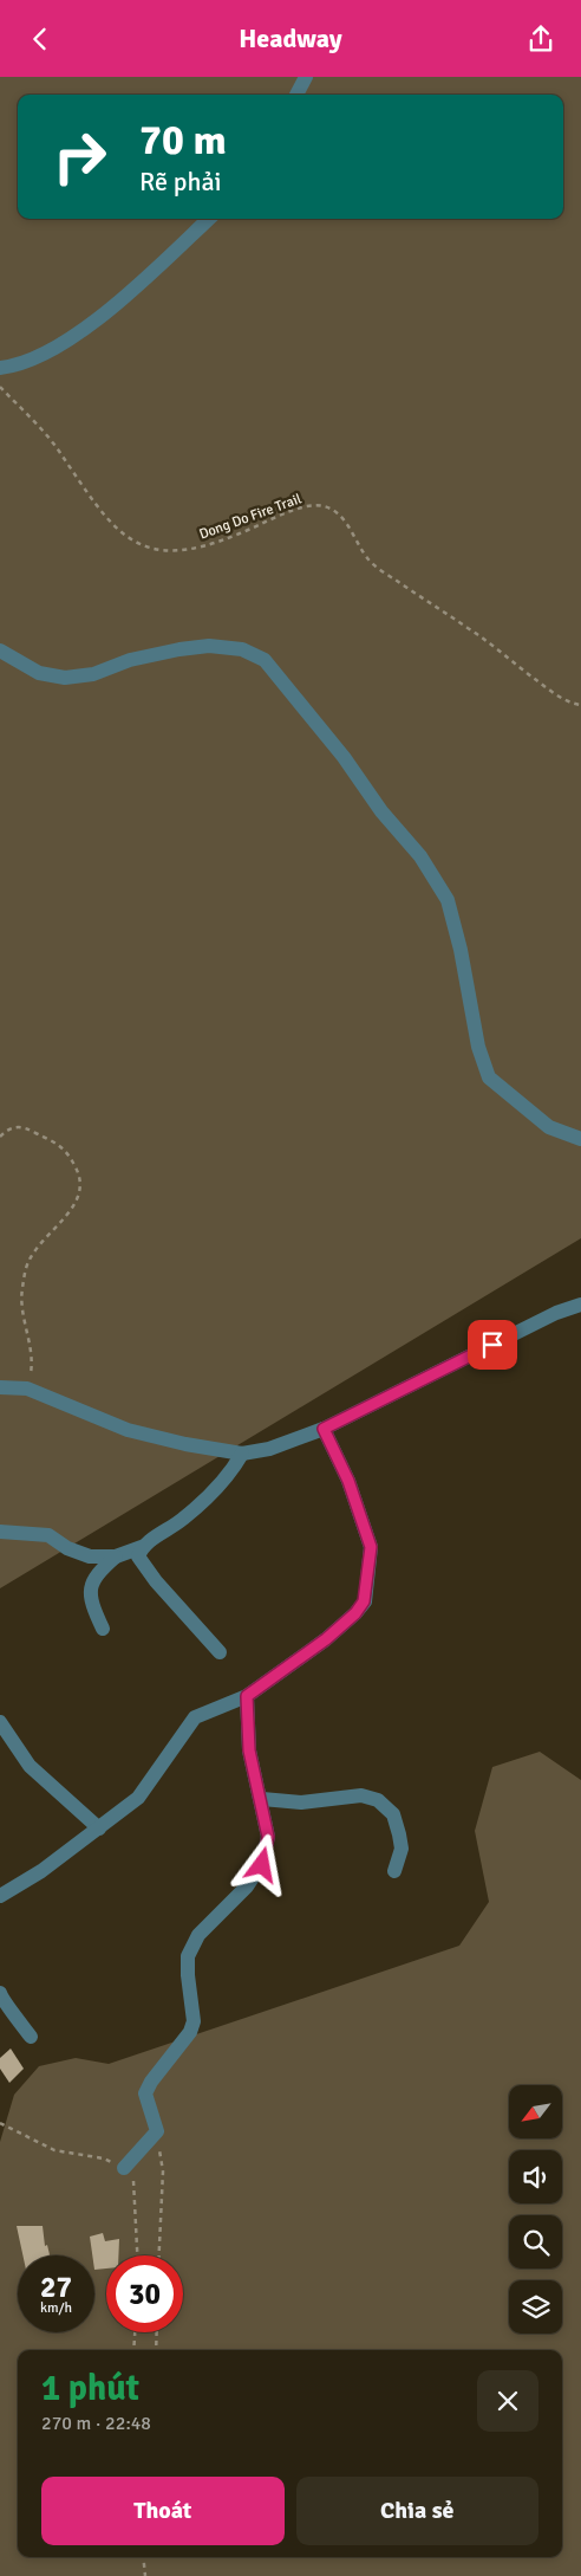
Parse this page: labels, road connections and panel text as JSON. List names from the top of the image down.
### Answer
{
  "streets": {
    "path": ["Dong Do Fire Trail"]
  },
  "north": "bottom left",
  "page": {
    "header": "Headway",
    "turn": ["70 m", "Rẽ phải"],
    "speed": "27 km/h",
    "limit": "30",
    "heading": ["1 phút", "270 m · 22:48"],
    "buttons": ["Thoát", "Chia sẻ"]
  }
}
